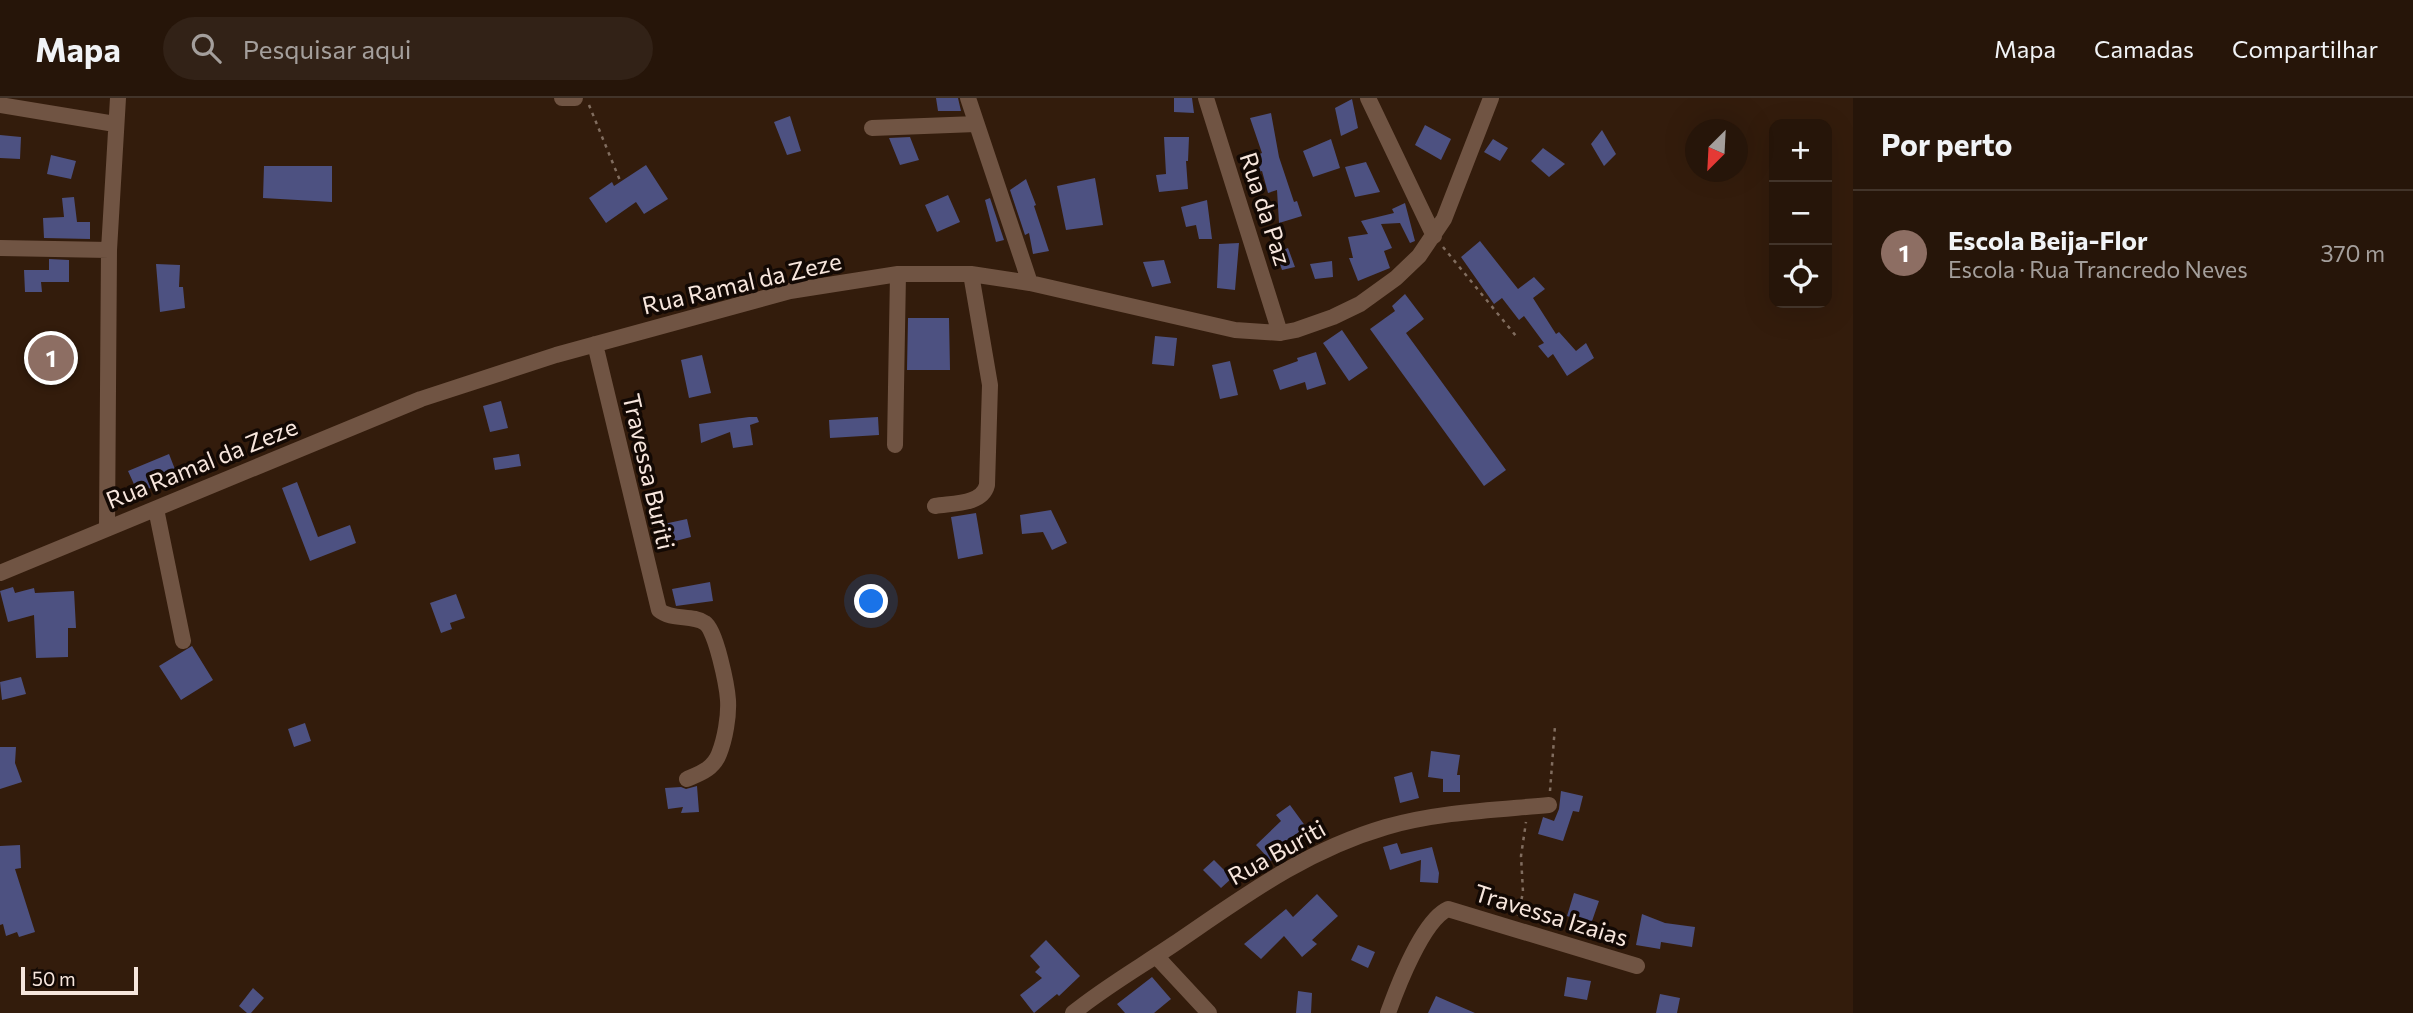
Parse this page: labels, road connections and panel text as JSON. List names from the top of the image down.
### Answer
{
  "streets": {
    "street": [
      "Rua da Paz",
      "Rua Ramal da Zeze",
      "Travessa Buriti",
      "Rua Buriti",
      "Travessa Izaias"
    ]
  },
  "crossings": [
    ["Rua da Paz", "Rua Ramal da Zeze"],
    ["Rua Ramal da Zeze", "Travessa Buriti"]
  ],
  "scale_bar": "50 m",
  "north": "bottom left",
  "page": {
    "header": "Mapa",
    "search": "Pesquisar aqui",
    "nav": ["Mapa", "Camadas", "Compartilhar"],
    "heading": "Por perto",
    "map_buttons": ["+", "−"],
    "list": [
      {
        "mark": "1",
        "name": "Escola Beija-Flor",
        "note": "Escola · Rua Trancredo Neves",
        "value": "370 m"
      }
    ],
    "pins": "1",
    "scale": "50 m"
  }
}
